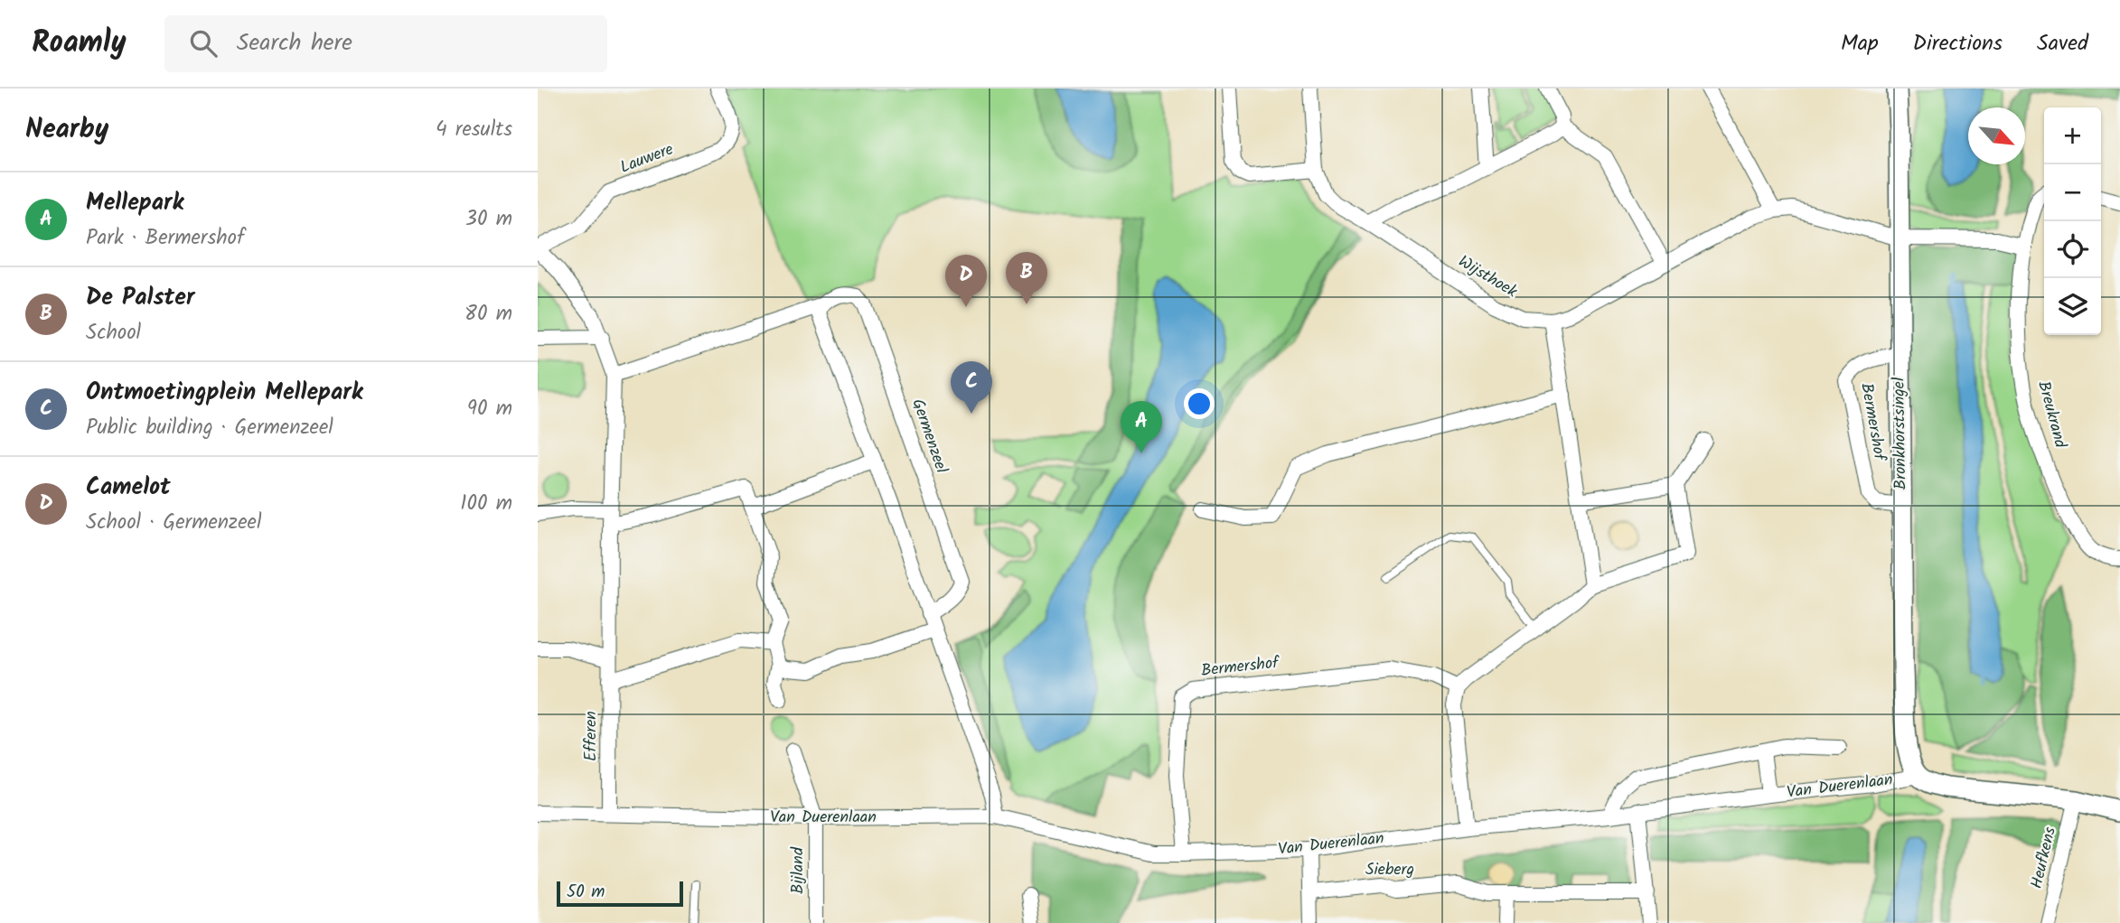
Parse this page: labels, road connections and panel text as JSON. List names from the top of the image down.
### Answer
{
  "streets": {
    "street": [
      "Lauwere",
      "Wijsthoek",
      "Breukrand",
      "Bermershof",
      "Bronkhorstsingel",
      "Germenzeel",
      "Efferen",
      "Van Duerenlaan",
      "Heufkens",
      "Sieberg",
      "Bijland"
    ]
  },
  "crossings": [
    ["Lauwere", "Germenzeel"],
    ["Lauwere", "Efferen"],
    ["Wijsthoek", "Bronkhorstsingel"],
    ["Bermershof", "Bronkhorstsingel"],
    ["Bermershof", "Van Duerenlaan"],
    ["Bronkhorstsingel", "Van Duerenlaan"],
    ["Germenzeel", "Efferen"],
    ["Efferen", "Van Duerenlaan"],
    ["Van Duerenlaan", "Bijland"]
  ],
  "scale_bar": "50 m",
  "north": "bottom right",
  "page": {
    "header": "Roamly",
    "search": "Search here",
    "nav": ["Map", "Directions", "Saved"],
    "heading": ["Nearby", "4 results"],
    "map_buttons": ["+", "−"],
    "list": [
      {
        "mark": "A",
        "name": "Mellepark",
        "note": "Park · Bermershof",
        "value": "30 m"
      },
      {
        "mark": "B",
        "name": "De Palster",
        "note": "School",
        "value": "80 m"
      },
      {
        "mark": "C",
        "name": "Ontmoetingplein Mellepark",
        "note": "Public building · Germenzeel",
        "value": "90 m"
      },
      {
        "mark": "D",
        "name": "Camelot",
        "note": "School · Germenzeel",
        "value": "100 m"
      }
    ],
    "pins": [
      "B",
      "D",
      "C",
      "A"
    ],
    "scale": "50 m"
  }
}
